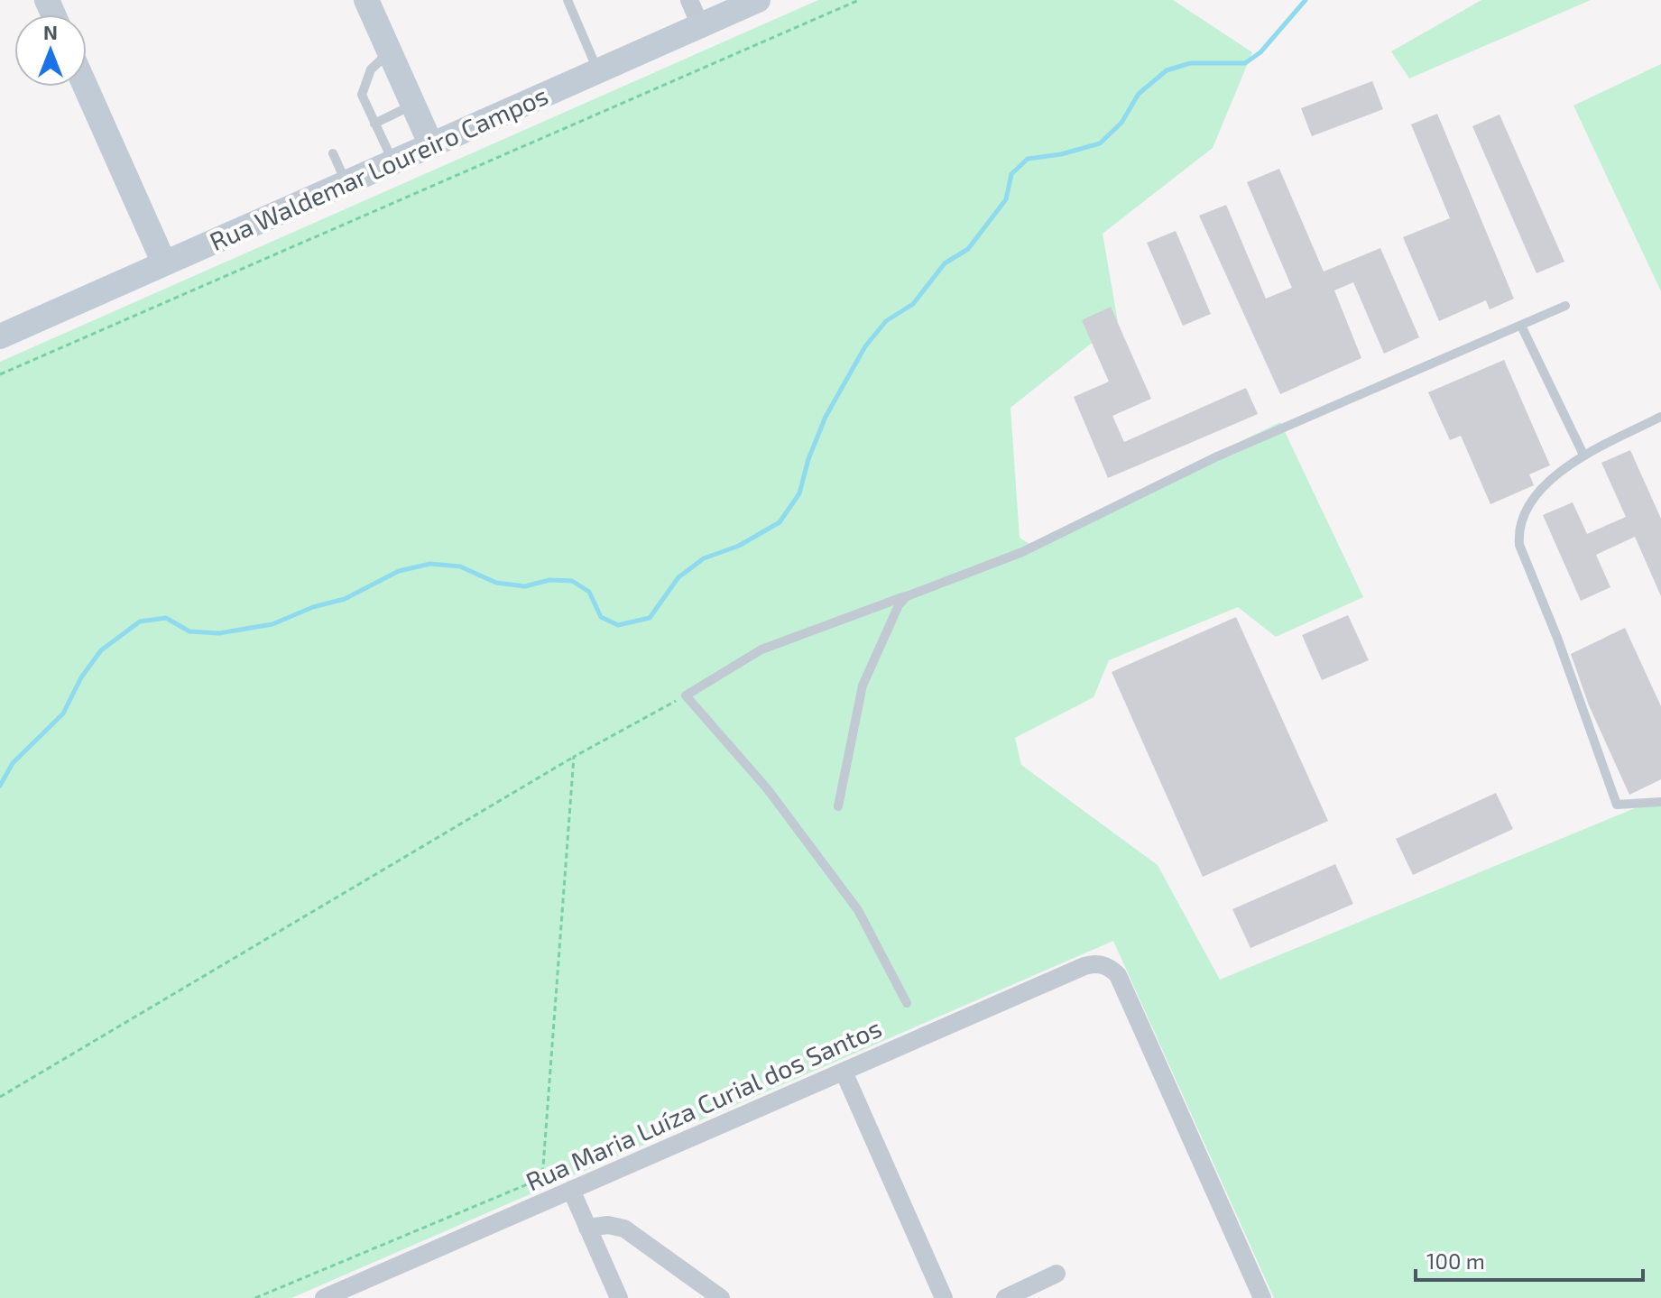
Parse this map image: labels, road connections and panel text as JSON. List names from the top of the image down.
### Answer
{
  "streets": {
    "main road": ["Rua Waldemar Loureiro Campos"],
    "street": ["Rua Maria Luíza Curial dos Santos"]
  },
  "scale_bar": "100 m",
  "north": "top"
}
